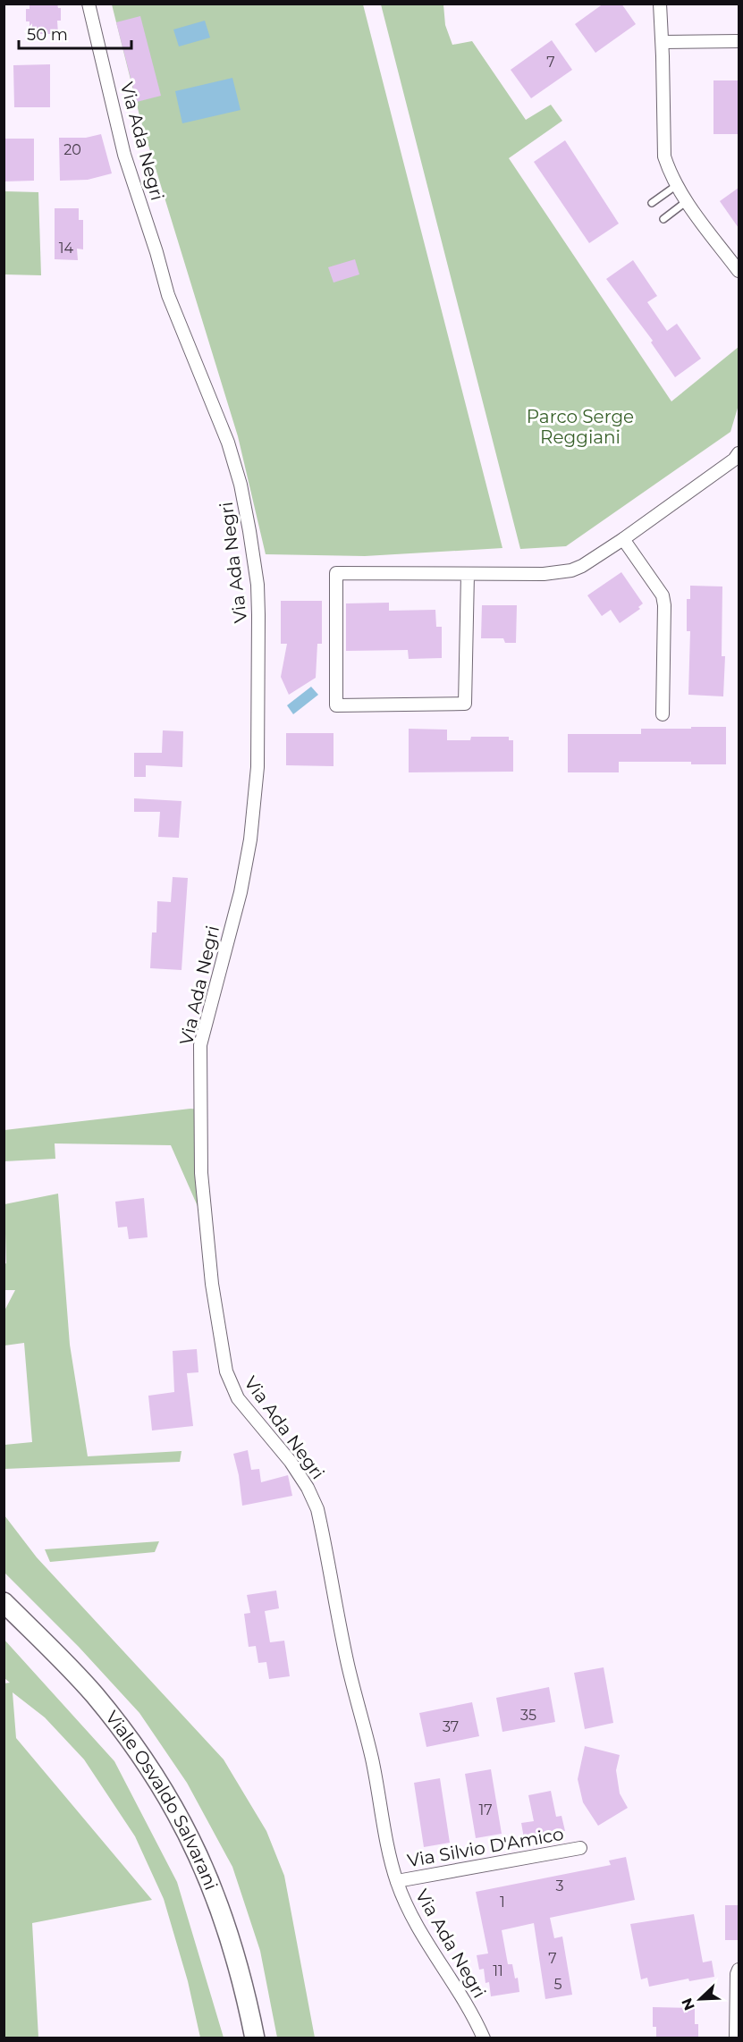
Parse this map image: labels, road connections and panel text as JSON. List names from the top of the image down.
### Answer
{
  "streets": {
    "main road": ["Viale Osvaldo Salvarani"],
    "street": ["Via Ada Negri", "Via Silvio D'Amico"]
  },
  "crossings": [
    ["Via Ada Negri", "Via Silvio D'Amico"]
  ],
  "parks": ["Parco Serge Reggiani"],
  "house_numbers": [
    "7",
    "20",
    "14",
    "35",
    "37",
    "17",
    "3",
    "1",
    "7",
    "11",
    "5"
  ],
  "scale_bar": "50 m",
  "north": "bottom left"
}
